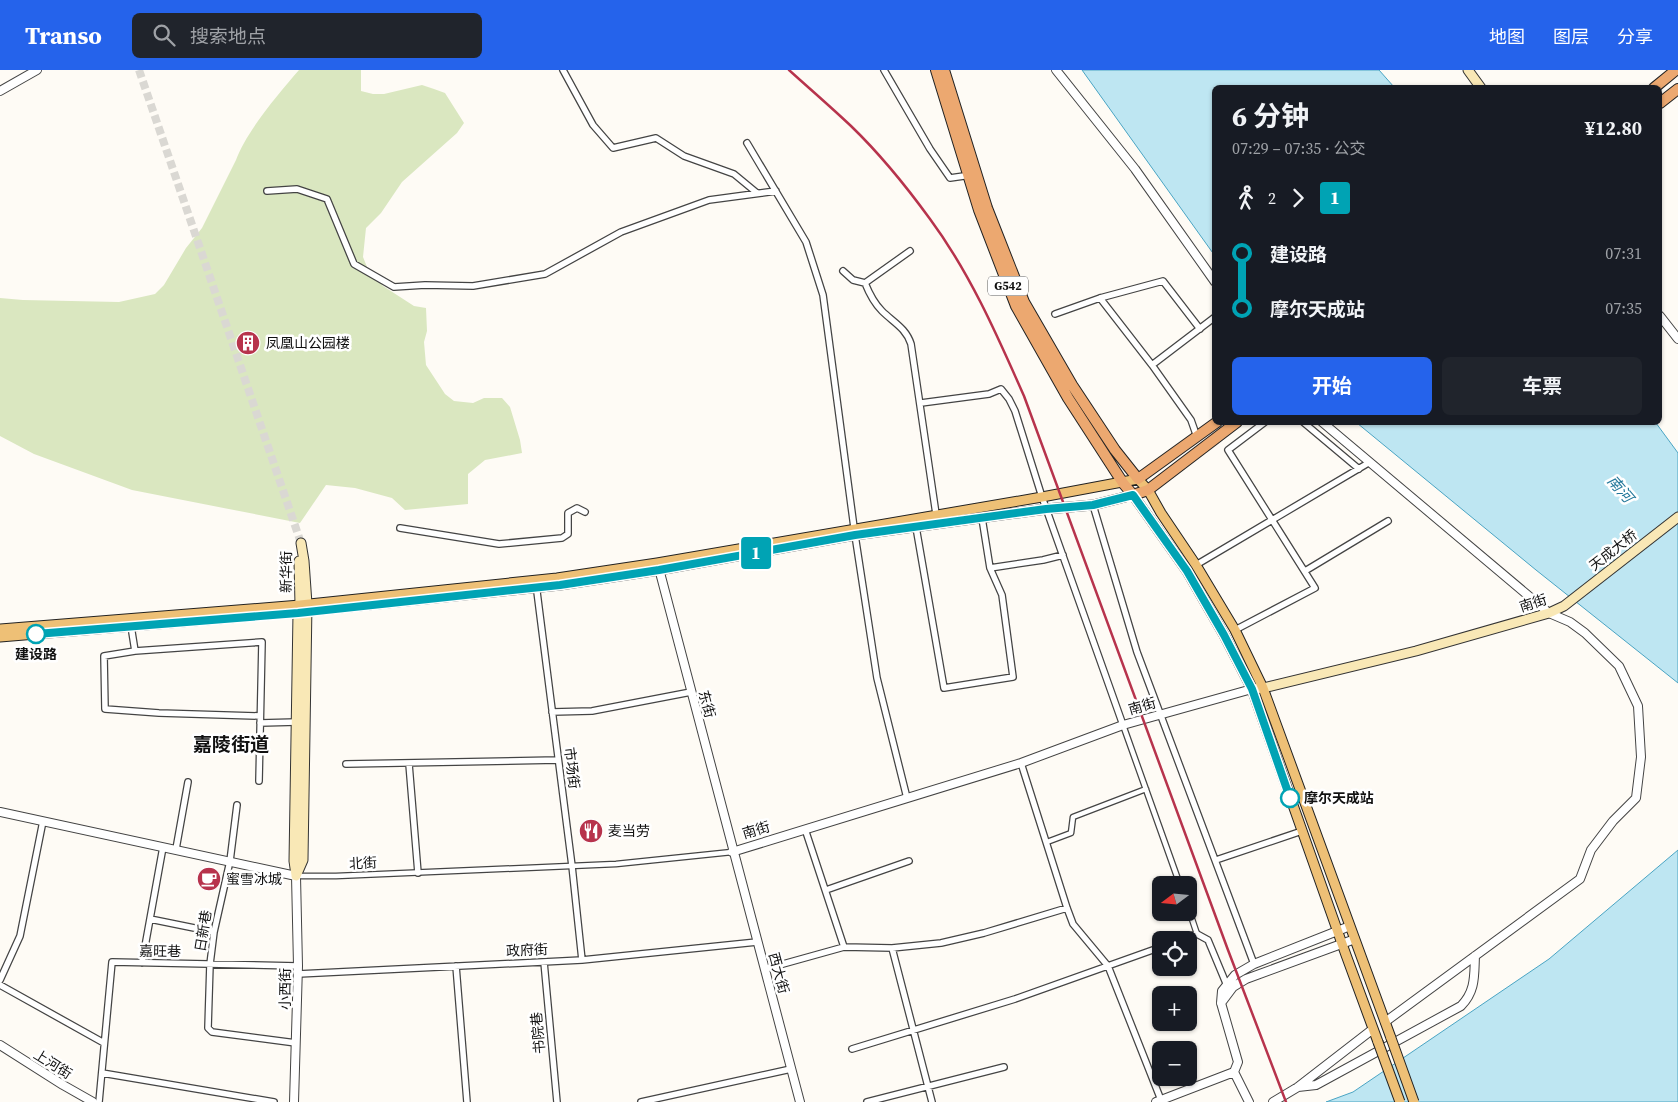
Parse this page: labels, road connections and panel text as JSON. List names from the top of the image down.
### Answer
{
  "streets": {
    "highway": ["G542"],
    "main road": ["天成大桥", "新华街", "南街"],
    "street": [
      "东街",
      "市场街",
      "北街",
      "日新巷",
      "政府街",
      "嘉旺巷",
      "西大街",
      "小西街",
      "书院巷",
      "上河街"
    ]
  },
  "crossings": [
    ["天成大桥", "南街"],
    ["新华街", "北街"],
    ["新华街", "小西街"],
    ["南街", "东街"],
    ["南街", "北街"],
    ["南街", "西大街"],
    ["东街", "北街"],
    ["东街", "西大街"],
    ["市场街", "北街"],
    ["市场街", "政府街"],
    ["北街", "日新巷"],
    ["北街", "西大街"],
    ["北街", "小西街"],
    ["日新巷", "嘉旺巷"],
    ["日新巷", "小西街"],
    ["政府街", "嘉旺巷"],
    ["政府街", "西大街"],
    ["政府街", "小西街"],
    ["政府街", "书院巷"],
    ["嘉旺巷", "小西街"]
  ],
  "districts": ["嘉陵街道"],
  "water": ["南河"],
  "places": {
    "building": ["凤凰山公园楼"],
    "other": ["建设路", "摩尔天成站"],
    "restaurant": ["麦当劳"],
    "cafe": ["蜜雪冰城"]
  },
  "lines": ["bus line 1"],
  "north": "left",
  "page": {
    "header": "Transo",
    "search": "搜索地点",
    "nav": ["地图", "图层", "分享"],
    "on_map": "1",
    "heading": ["6 分钟", "07:29 – 07:35 · 公交", "¥12.80"],
    "legs": ["2", "1"],
    "list": [
      {
        "name": "建设路",
        "value": "07:31"
      },
      {
        "name": "摩尔天成站",
        "value": "07:35"
      }
    ],
    "buttons": ["开始", "车票"],
    "map_buttons": ["+", "−"]
  }
}
